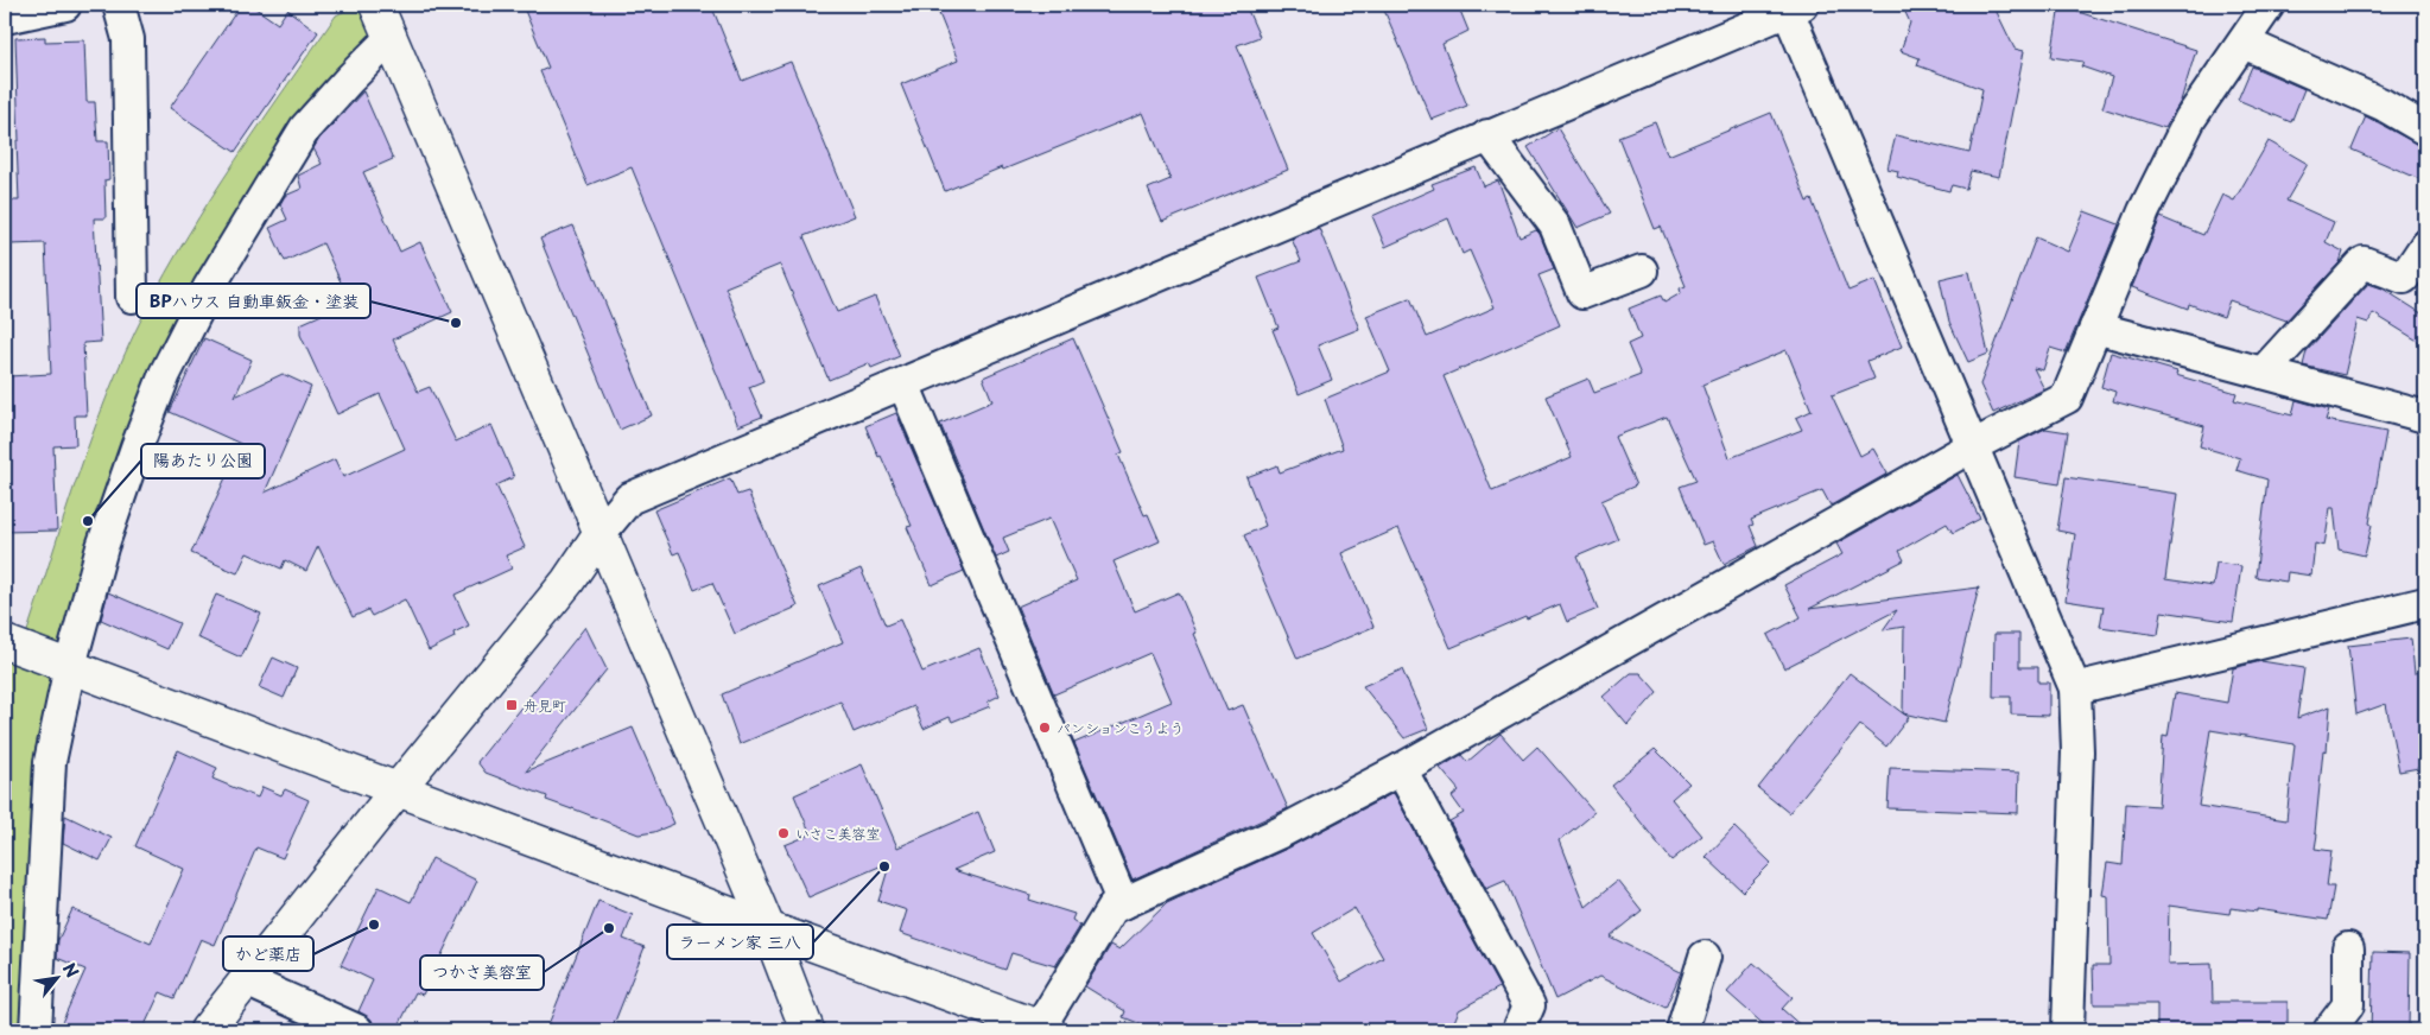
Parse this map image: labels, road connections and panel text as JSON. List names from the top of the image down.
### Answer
{
  "places": {
    "other": [
      "BPハウス 自動車鈑金・塗装",
      "陽あたり公園",
      "パンションこうよう",
      "いさこ美容室",
      "ラーメン家 三八",
      "かど薬店",
      "つかさ美容室"
    ],
    "transit": ["舟見町"]
  },
  "north": "top right"
}
